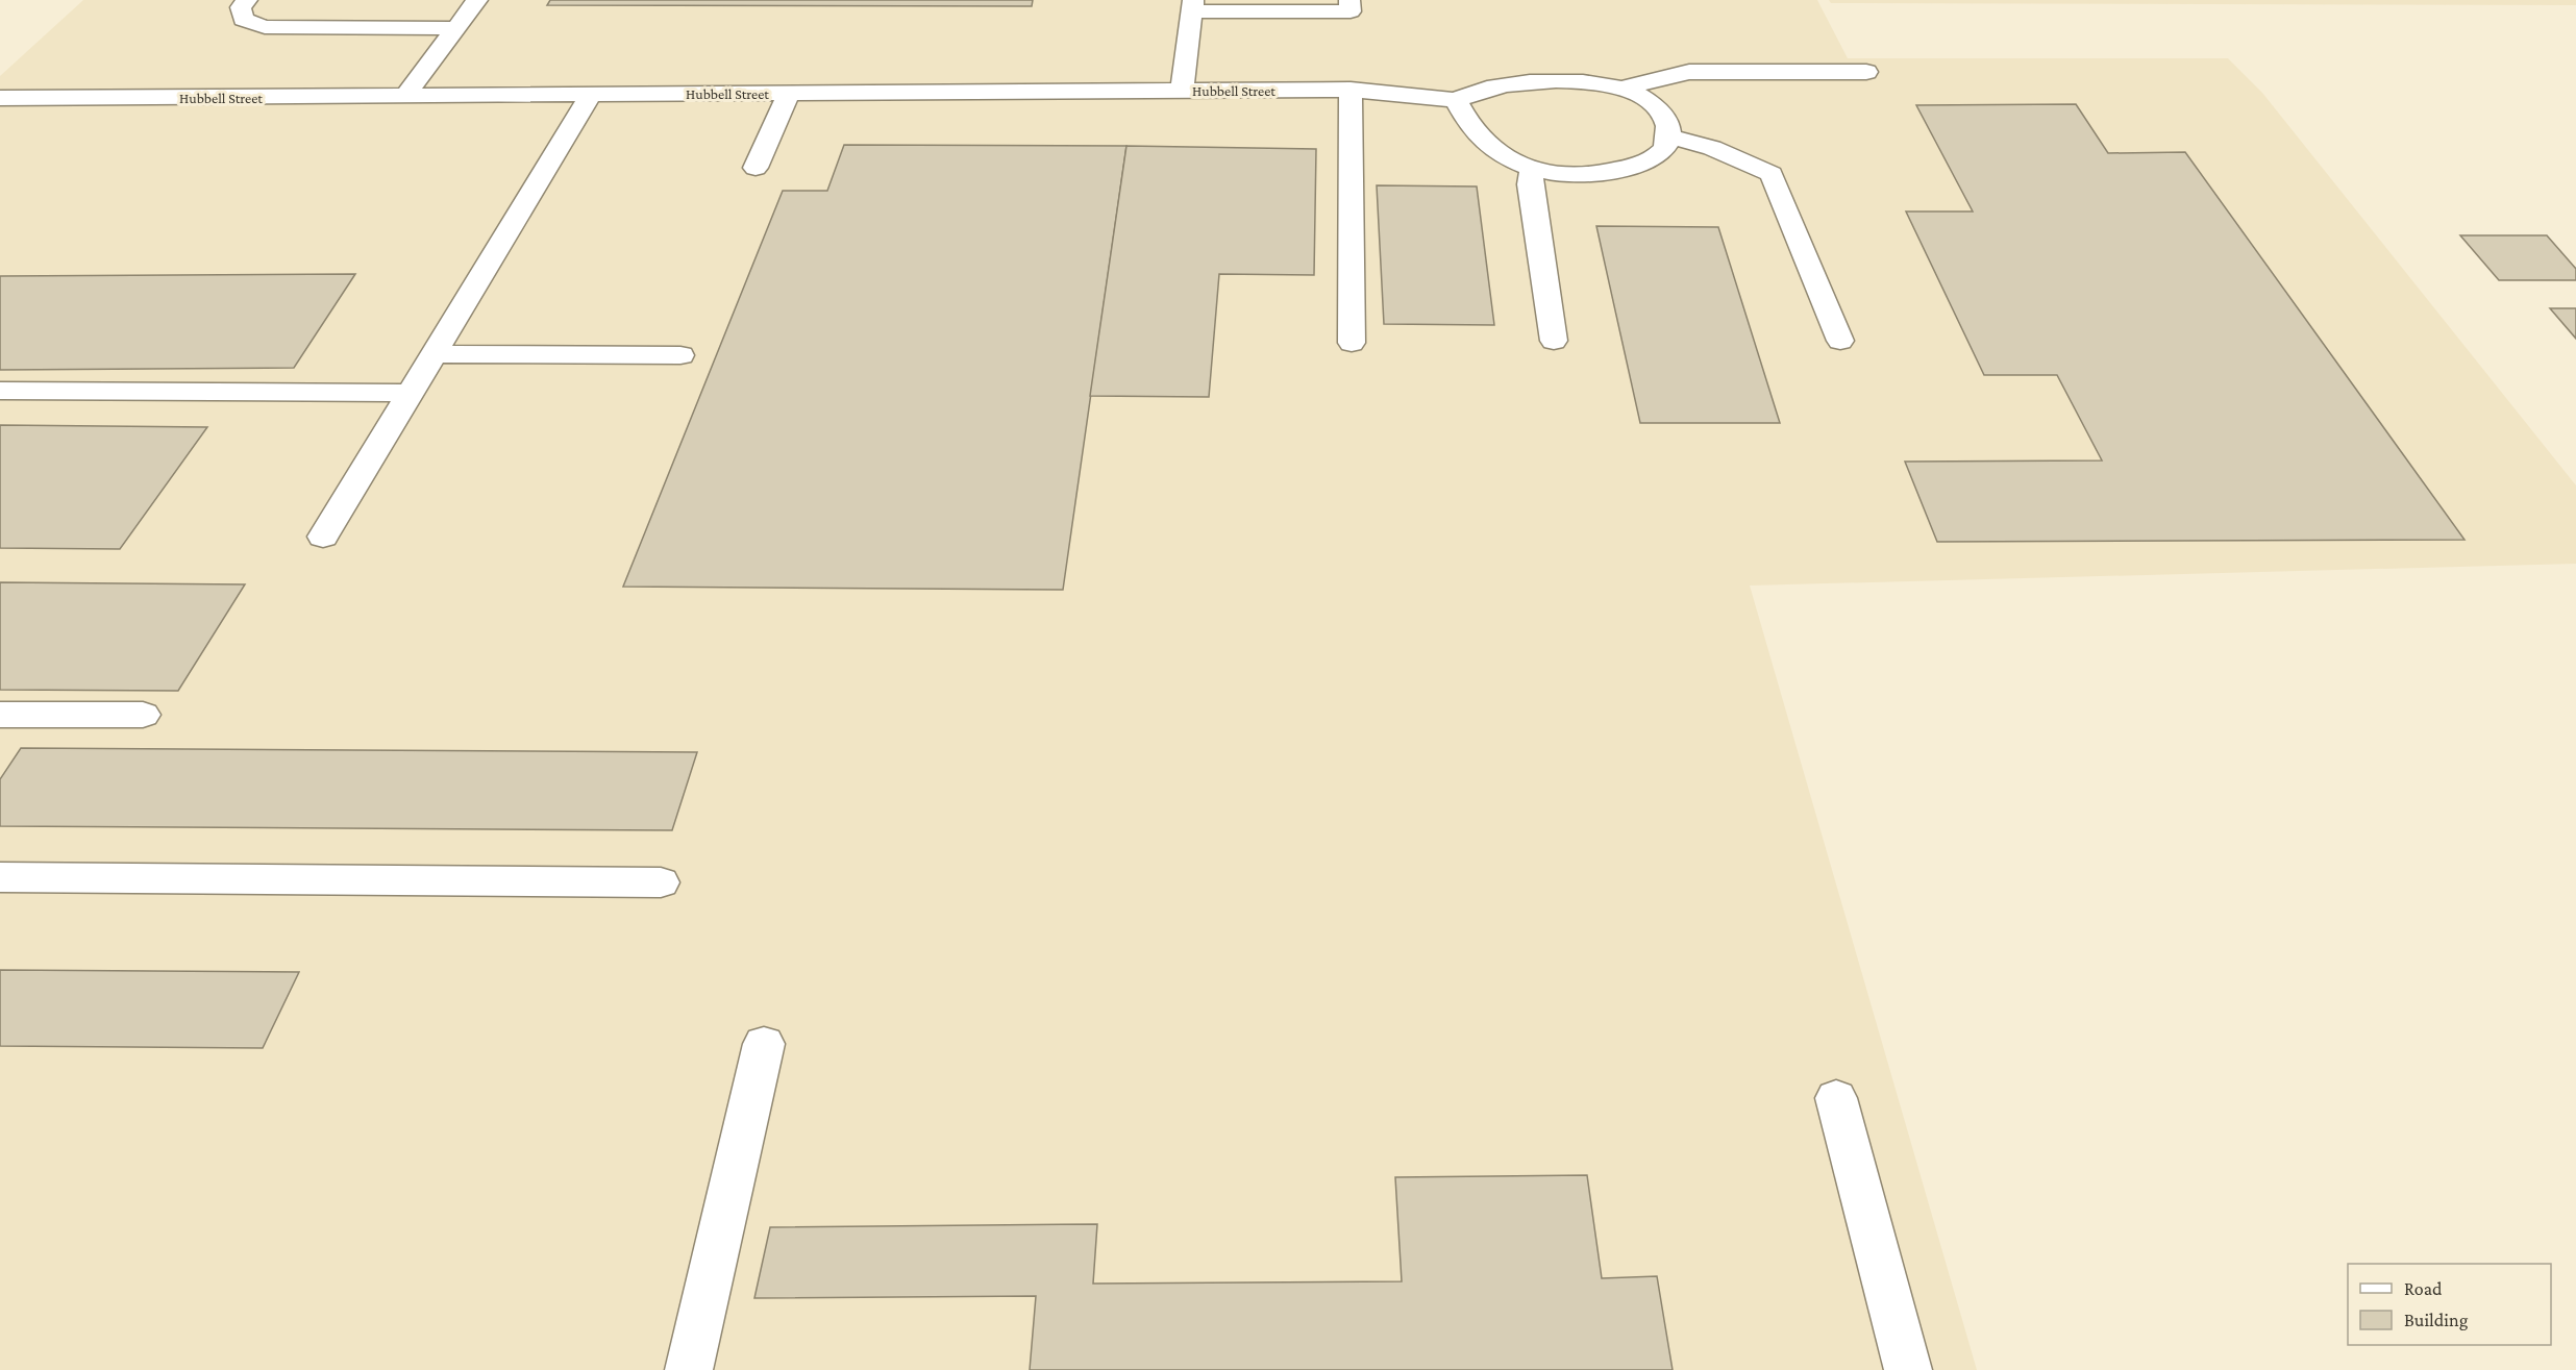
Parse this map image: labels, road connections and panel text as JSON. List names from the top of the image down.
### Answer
{
  "streets": {
    "street": ["Hubbell Street"]
  },
  "legend": ["Road", "Building"]
}
